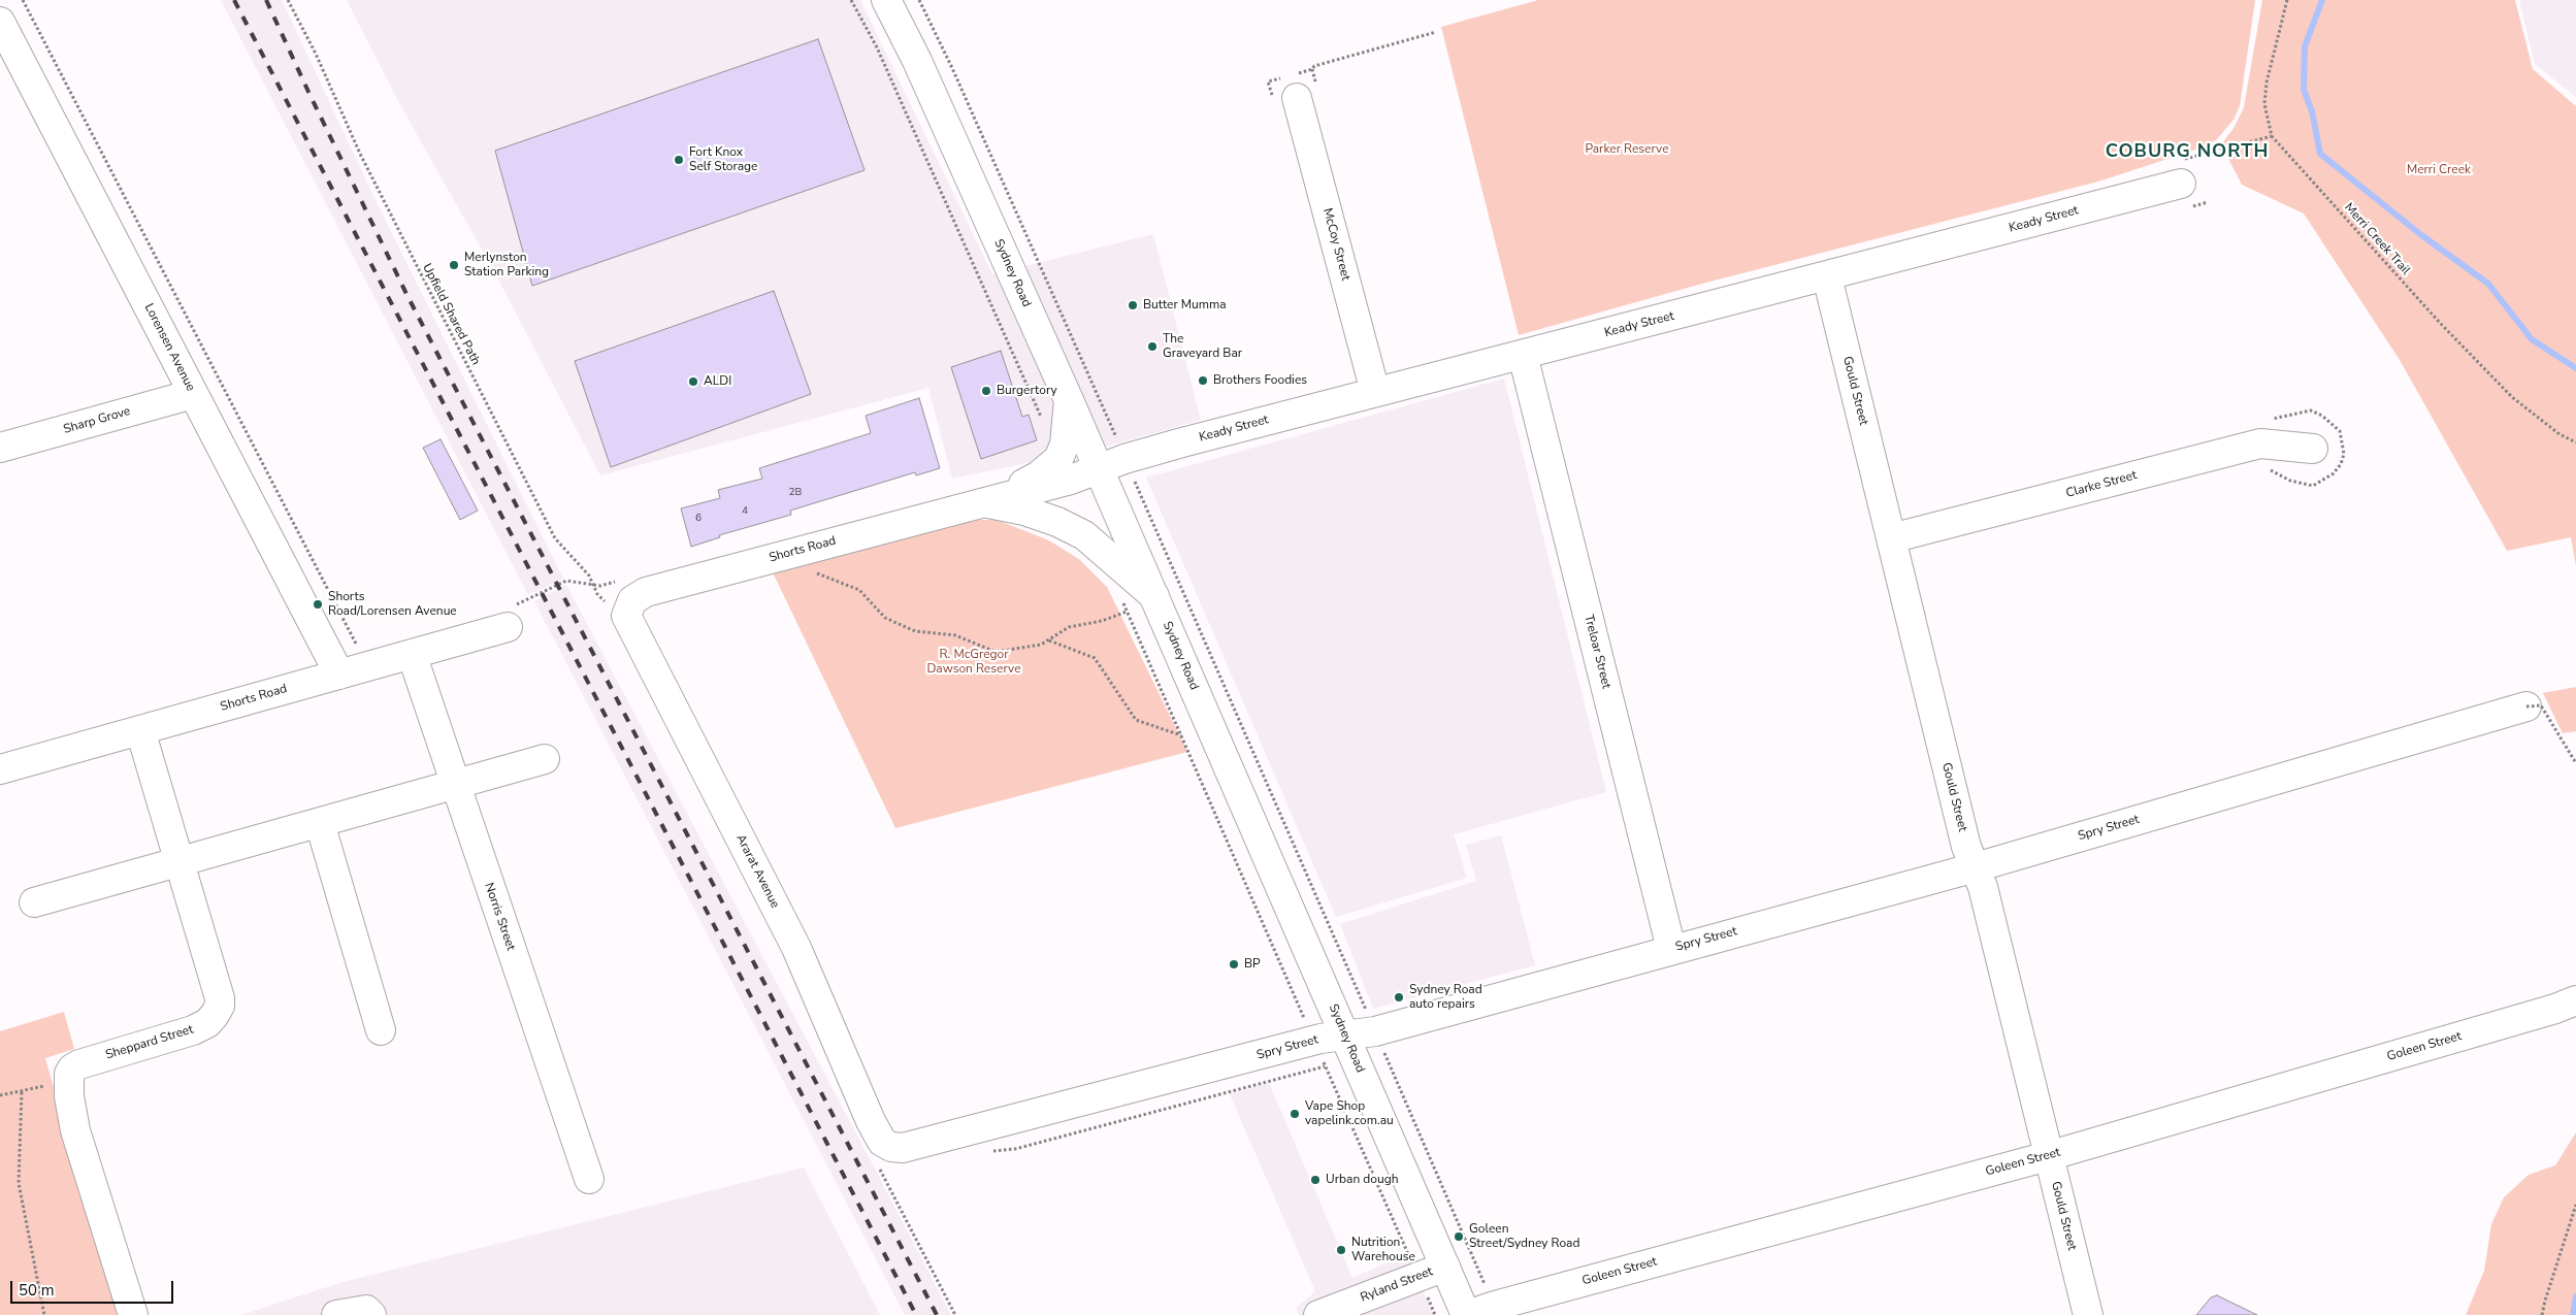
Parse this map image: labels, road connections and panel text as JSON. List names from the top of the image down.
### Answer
{
  "streets": {
    "main road": [
      "Keady Street",
      "McCoy Street",
      "Sydney Road",
      "Lorensen Avenue",
      "Gould Street",
      "Sharp Grove",
      "Clarke Street",
      "Shorts Road",
      "Treloar Street",
      "Spry Street",
      "Ararat Avenue",
      "Norris Street",
      "Sheppard Street",
      "Goleen Street",
      "Ryland Street"
    ],
    "path": ["Merri Creek Trail", "Upfield Shared Path"]
  },
  "crossings": [
    ["Keady Street", "McCoy Street"],
    ["Keady Street", "Sydney Road"],
    ["Keady Street", "Gould Street"],
    ["Keady Street", "Shorts Road"],
    ["Keady Street", "Treloar Street"],
    ["Sydney Road", "Shorts Road"],
    ["Sydney Road", "Spry Street"],
    ["Sydney Road", "Goleen Street"],
    ["Sydney Road", "Ryland Street"],
    ["Upfield Shared Path", "Shorts Road"],
    ["Upfield Shared Path", "Ararat Avenue"],
    ["Lorensen Avenue", "Sharp Grove"],
    ["Lorensen Avenue", "Shorts Road"],
    ["Gould Street", "Clarke Street"],
    ["Gould Street", "Spry Street"],
    ["Gould Street", "Goleen Street"],
    ["Shorts Road", "Ararat Avenue"],
    ["Shorts Road", "Norris Street"],
    ["Shorts Road", "Sheppard Street"],
    ["Treloar Street", "Spry Street"],
    ["Spry Street", "Ararat Avenue"]
  ],
  "districts": ["COBURG NORTH"],
  "parks": ["Parker Reserve", "Merri Creek", "R. McGregor Dawson Reserve"],
  "places": [
    "Fort Knox Self Storage",
    "Merlynston Station Parking",
    "Butter Mumma",
    "The Graveyard Bar",
    "Brothers Foodies",
    "ALDI",
    "Burgertory",
    "Shorts Road/Lorensen Avenue",
    "BP",
    "Sydney Road auto repairs",
    "Vape Shop vapelink.com.au",
    "Urban dough",
    "Goleen Street/Sydney Road",
    "Nutrition Warehouse"
  ],
  "house_numbers": ["2B", "4", "6"],
  "scale_bar": "50 m"
}
